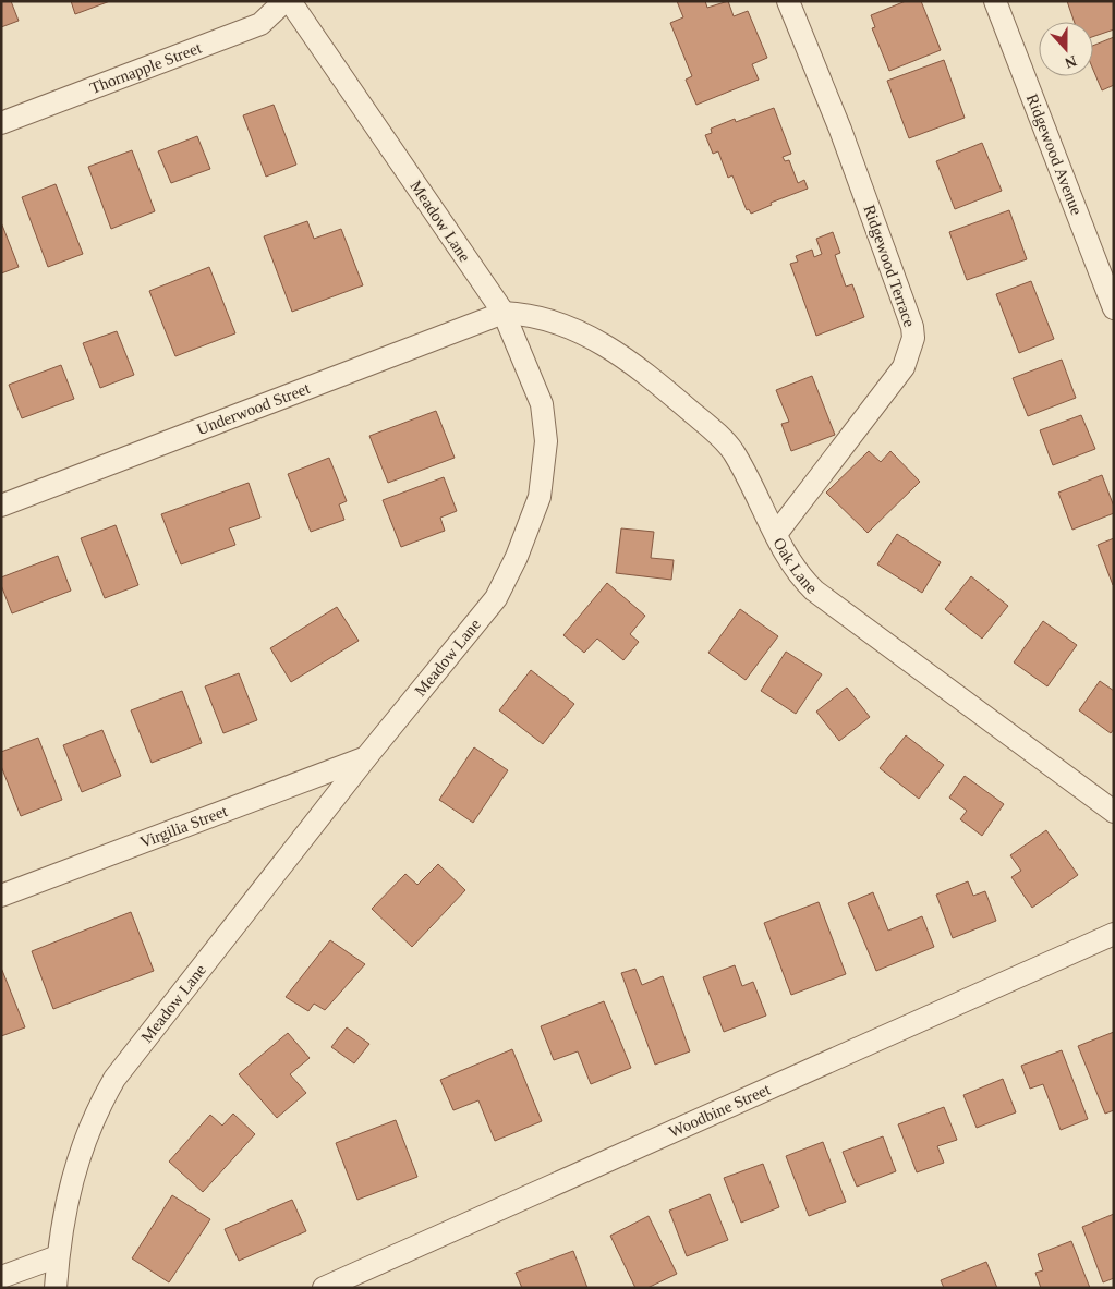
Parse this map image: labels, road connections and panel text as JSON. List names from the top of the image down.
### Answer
{
  "streets": {
    "street": [
      "Thornapple Street",
      "Ridgewood Avenue",
      "Meadow Lane",
      "Ridgewood Terrace",
      "Underwood Street",
      "Oak Lane",
      "Virgilia Street",
      "Woodbine Street"
    ]
  },
  "crossings": [
    ["Meadow Lane", "Underwood Street"],
    ["Meadow Lane", "Oak Lane"],
    ["Meadow Lane", "Virgilia Street"],
    ["Ridgewood Terrace", "Oak Lane"],
    ["Underwood Street", "Oak Lane"]
  ],
  "north": "bottom"
}
